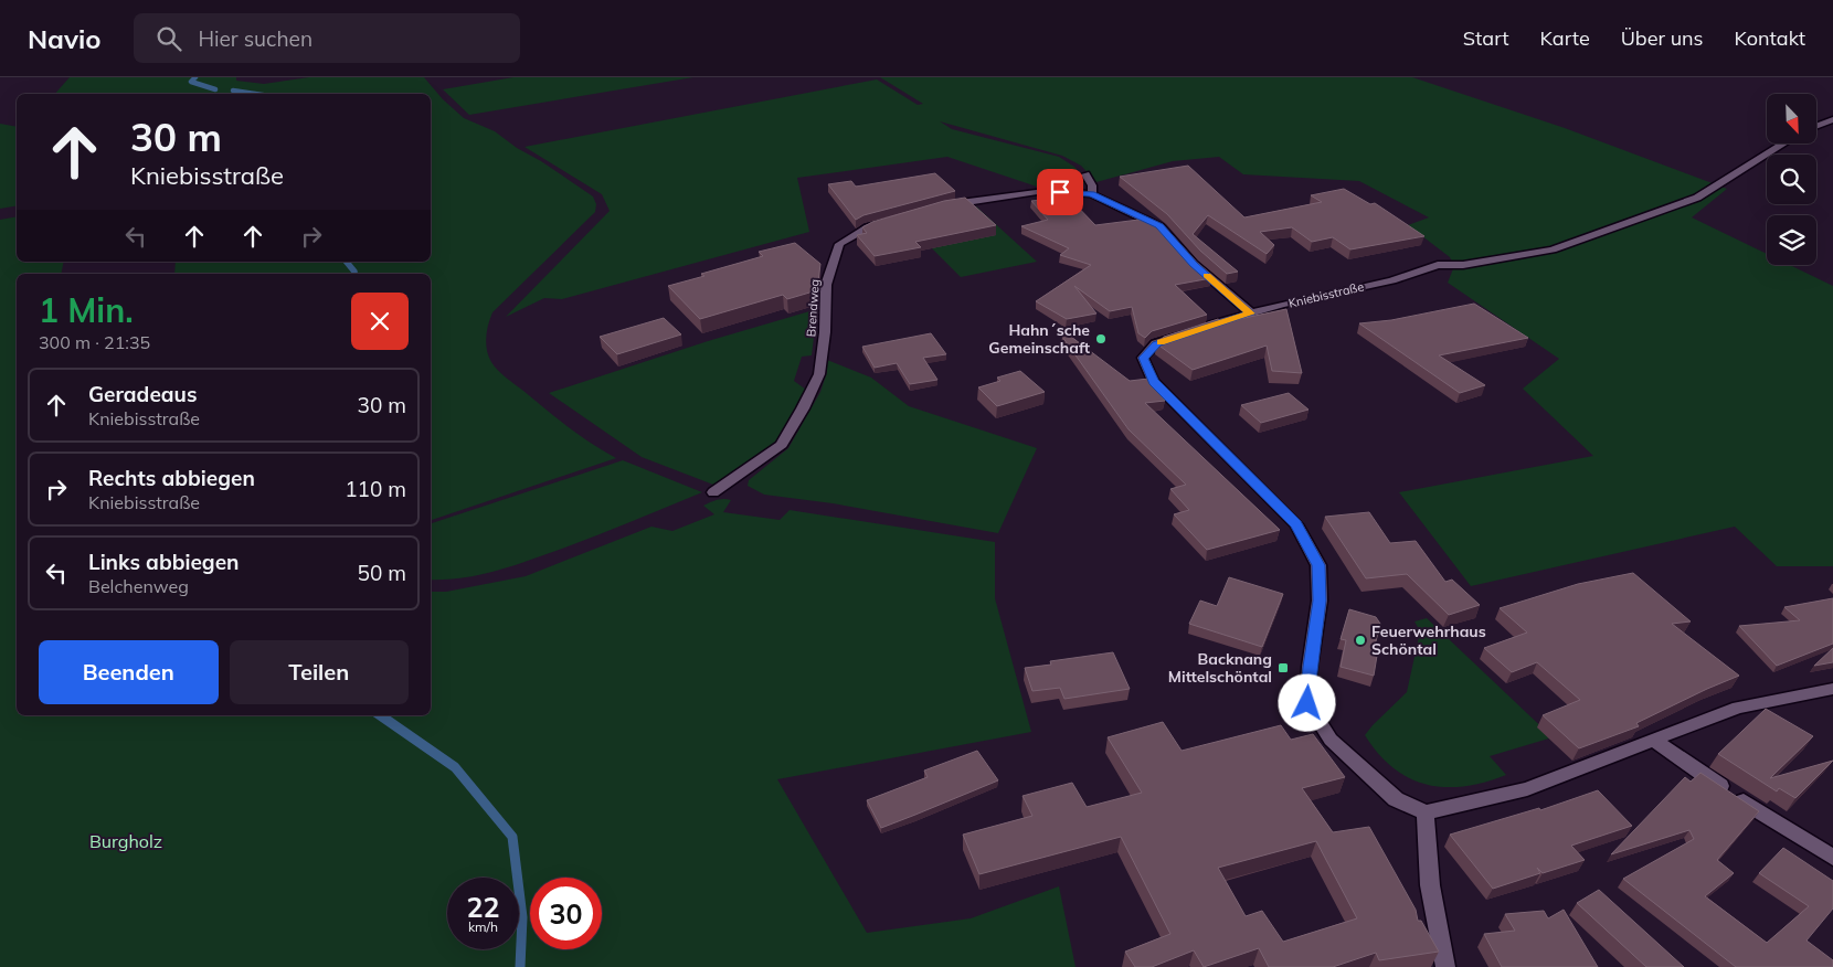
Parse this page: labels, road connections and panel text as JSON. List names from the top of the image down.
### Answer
{
  "streets": {
    "street": ["Kniebisstraße", "Brendweg"]
  },
  "parks": ["Burgholz"],
  "places": {
    "other": ["Hahn´sche Gemeinschaft", "Feuerwehrhaus Schöntal"],
    "transit": ["Backnang Mittelschöntal"]
  },
  "north": "bottom right",
  "page": {
    "header": "Navio",
    "search": "Hier suchen",
    "nav": [
      "Start",
      "Karte",
      "Über uns",
      "Kontakt"
    ],
    "turn": ["30 m", "Kniebisstraße"],
    "heading": ["1 Min.", "300 m · 21:35"],
    "list": [
      {
        "name": "Geradeaus",
        "note": "Kniebisstraße",
        "value": "30 m"
      },
      {
        "name": "Rechts abbiegen",
        "note": "Kniebisstraße",
        "value": "110 m"
      },
      {
        "name": "Links abbiegen",
        "note": "Belchenweg",
        "value": "50 m"
      }
    ],
    "buttons": ["Beenden", "Teilen"],
    "speed": "22 km/h",
    "limit": "30"
  }
}
